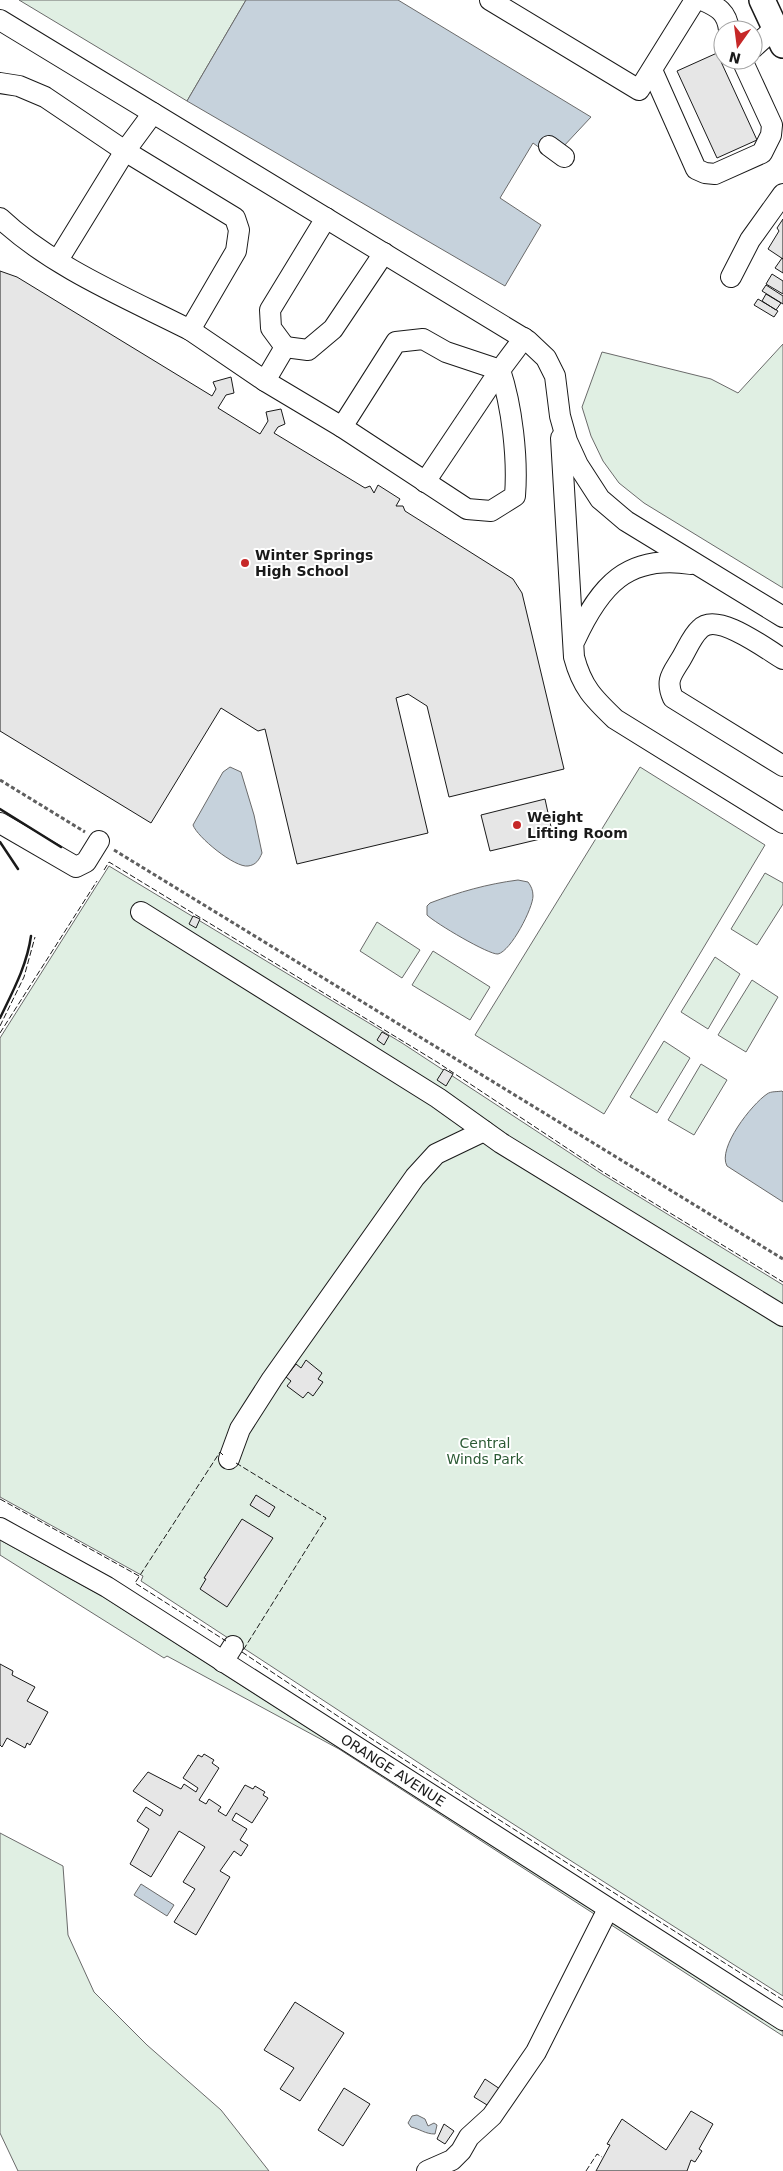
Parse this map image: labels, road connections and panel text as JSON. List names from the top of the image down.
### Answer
{
  "streets": {
    "street": ["ORANGE AVENUE"]
  },
  "parks": ["Central Winds Park"],
  "places": ["Winter Springs High School", "Weight Lifting Room"],
  "north": "bottom"
}
